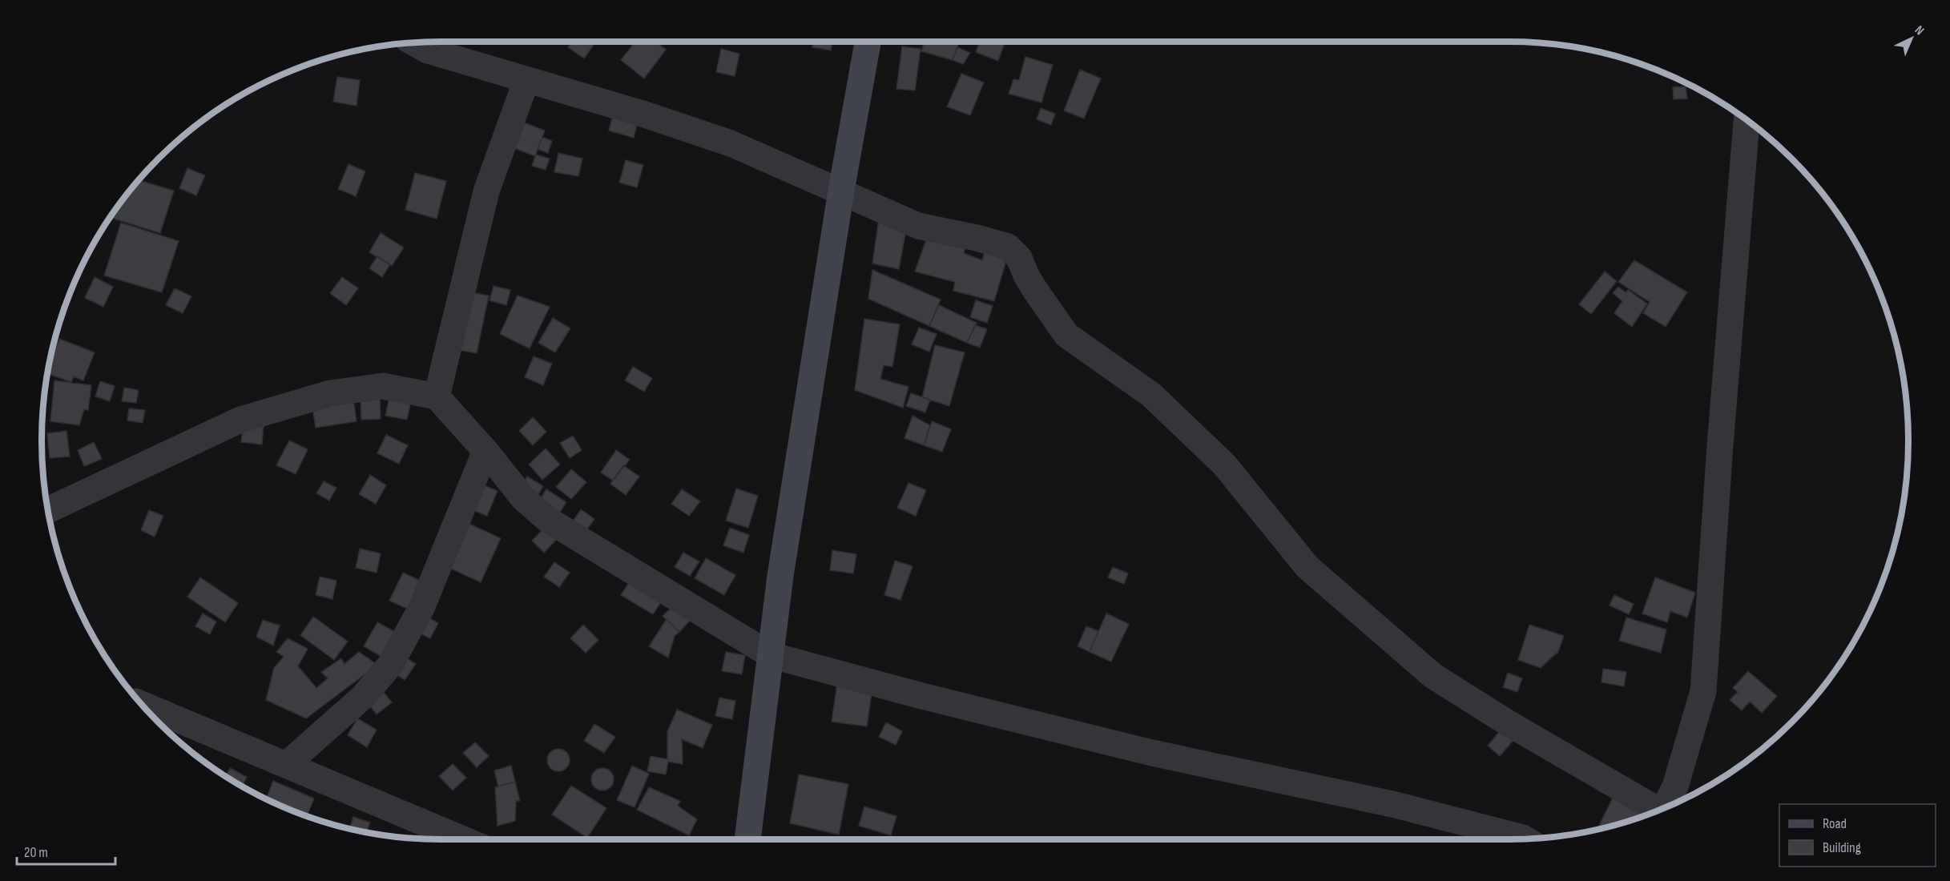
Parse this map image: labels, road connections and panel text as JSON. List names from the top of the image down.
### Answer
{
  "legend": ["Road", "Building"],
  "scale_bar": "20 m",
  "north": "top right"
}
